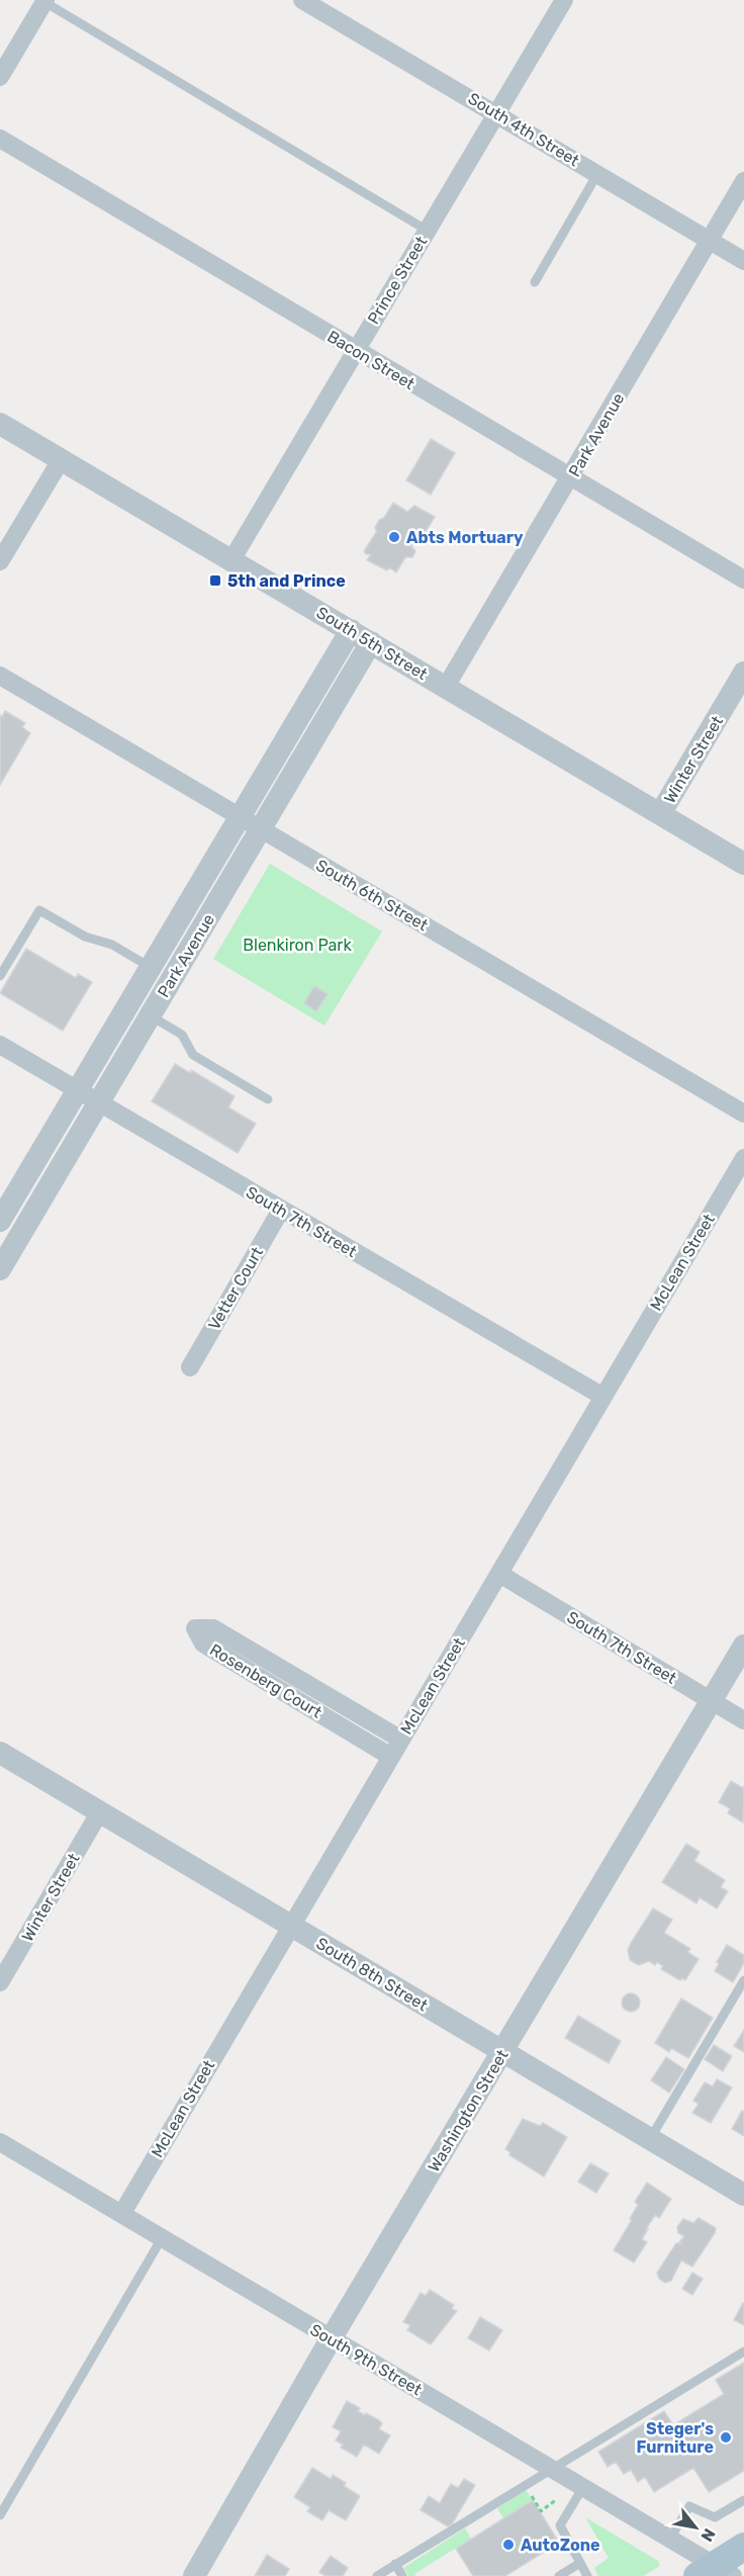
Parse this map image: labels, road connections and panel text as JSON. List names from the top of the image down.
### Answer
{
  "streets": {
    "street": [
      "South 4th Street",
      "Prince Street",
      "Bacon Street",
      "Park Avenue",
      "South 5th Street",
      "Winter Street",
      "South 6th Street",
      "South 7th Street",
      "McLean Street",
      "Vetter Court",
      "Rosenberg Court",
      "South 8th Street",
      "Washington Street",
      "South 9th Street"
    ]
  },
  "crossings": [
    ["South 4th Street", "Prince Street"],
    ["South 4th Street", "Park Avenue"],
    ["Prince Street", "Bacon Street"],
    ["Prince Street", "South 5th Street"],
    ["Bacon Street", "Park Avenue"],
    ["Park Avenue", "South 5th Street"],
    ["Park Avenue", "South 6th Street"],
    ["Park Avenue", "South 7th Street"],
    ["South 5th Street", "Winter Street"],
    ["Winter Street", "South 8th Street"],
    ["South 7th Street", "McLean Street"],
    ["South 7th Street", "Vetter Court"],
    ["South 7th Street", "Washington Street"],
    ["McLean Street", "Rosenberg Court"],
    ["McLean Street", "South 8th Street"],
    ["McLean Street", "South 9th Street"],
    ["South 8th Street", "Washington Street"],
    ["Washington Street", "South 9th Street"]
  ],
  "parks": ["Blenkiron Park"],
  "places": {
    "other": ["Abts Mortuary", "Steger's Furniture", "AutoZone"],
    "transit": ["5th and Prince"]
  },
  "north": "bottom right"
}
